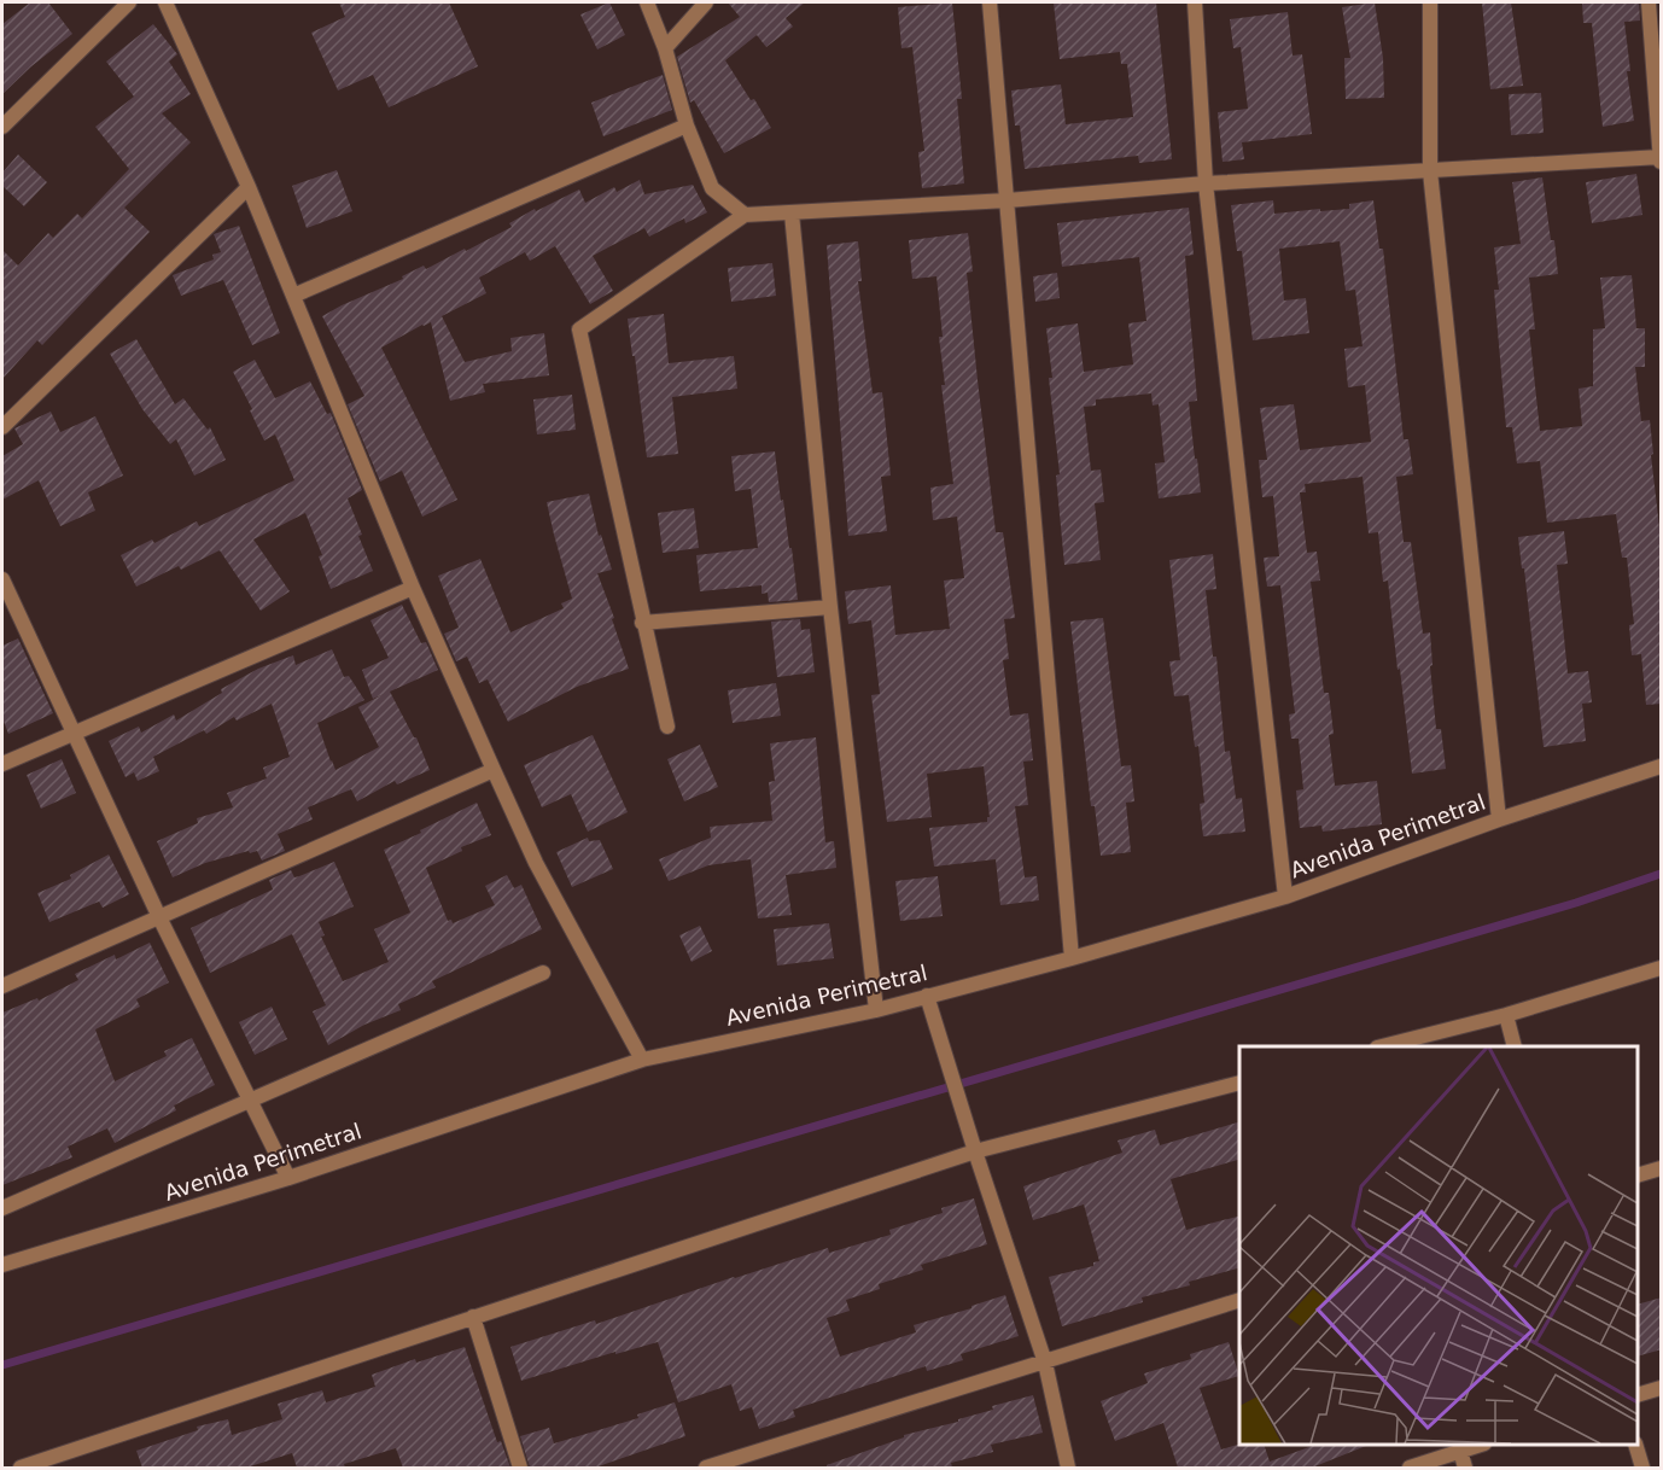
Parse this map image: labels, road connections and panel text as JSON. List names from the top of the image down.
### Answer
{
  "streets": {
    "street": ["Avenida Perimetral"]
  }
}
